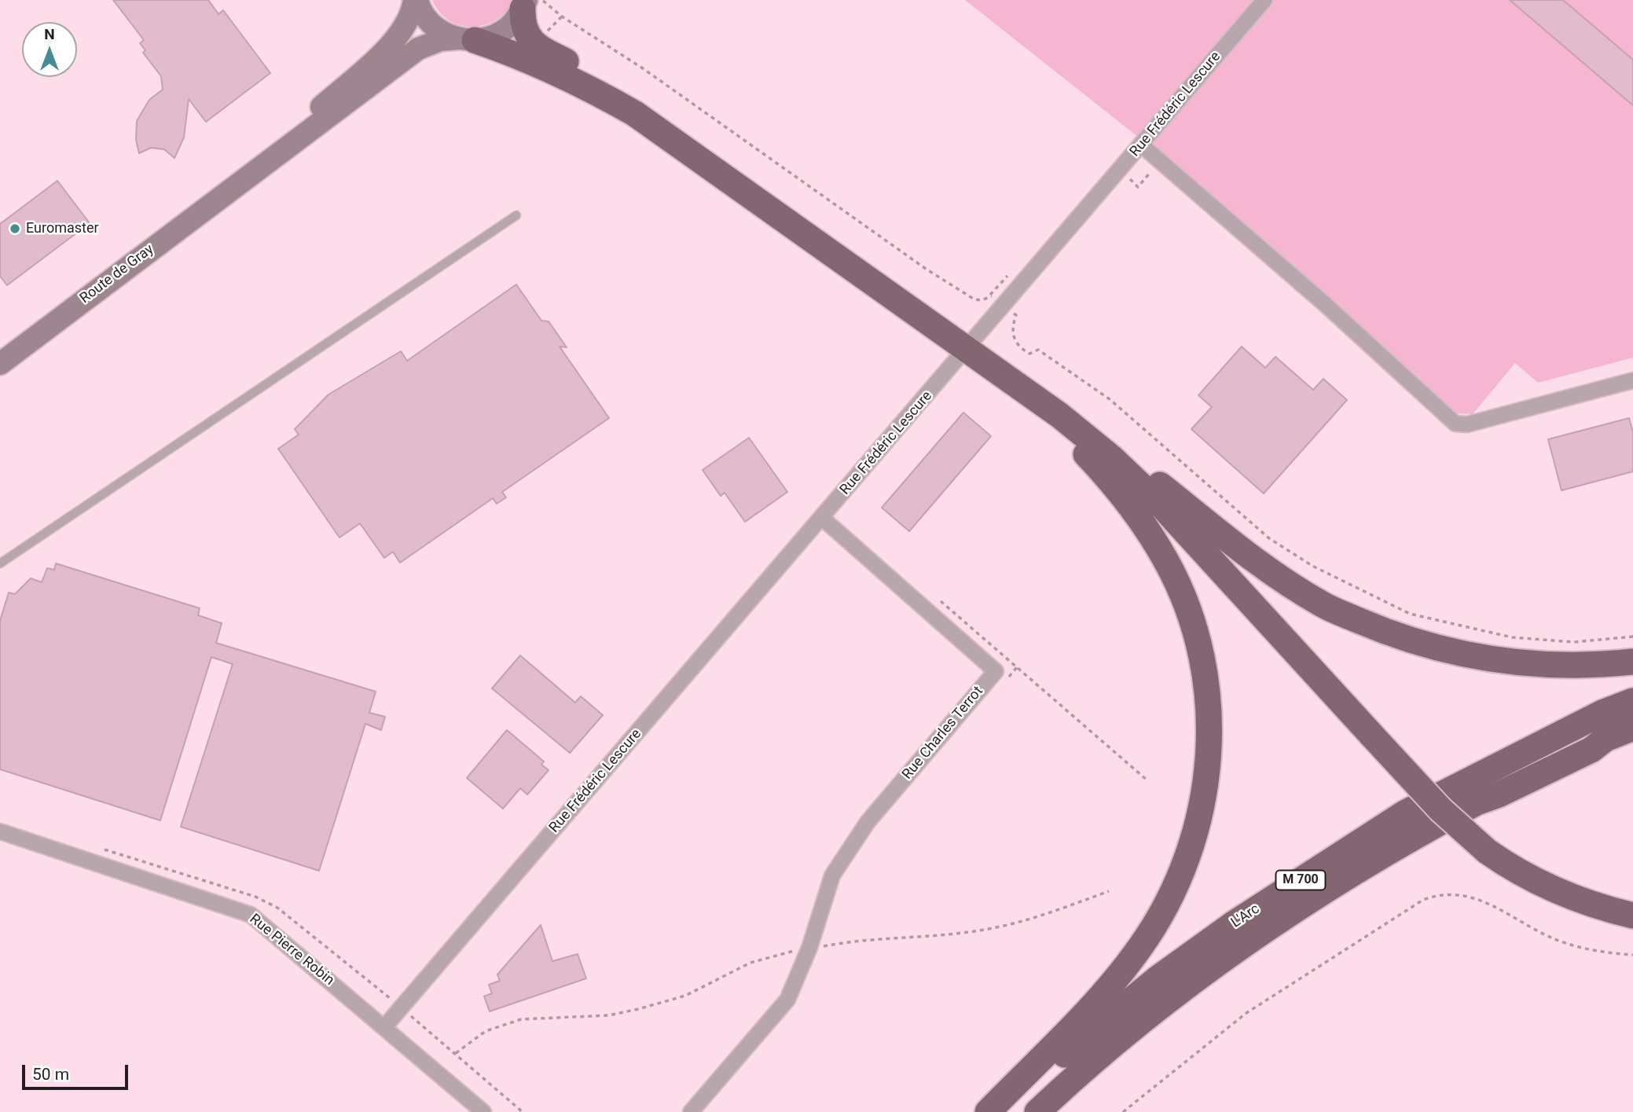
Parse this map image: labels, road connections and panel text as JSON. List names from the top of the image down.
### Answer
{
  "streets": {
    "highway": ["M 700", "L'Arc"],
    "main road": ["Route de Gray"],
    "street": ["Rue Frédéric Lescure", "Rue Charles Terrot", "Rue Pierre Robin"]
  },
  "crossings": [
    ["Rue Frédéric Lescure", "Rue Charles Terrot"],
    ["Rue Frédéric Lescure", "Rue Pierre Robin"],
    ["M 700", "L'Arc"]
  ],
  "places": ["Euromaster"],
  "scale_bar": "50 m",
  "north": "top"
}
